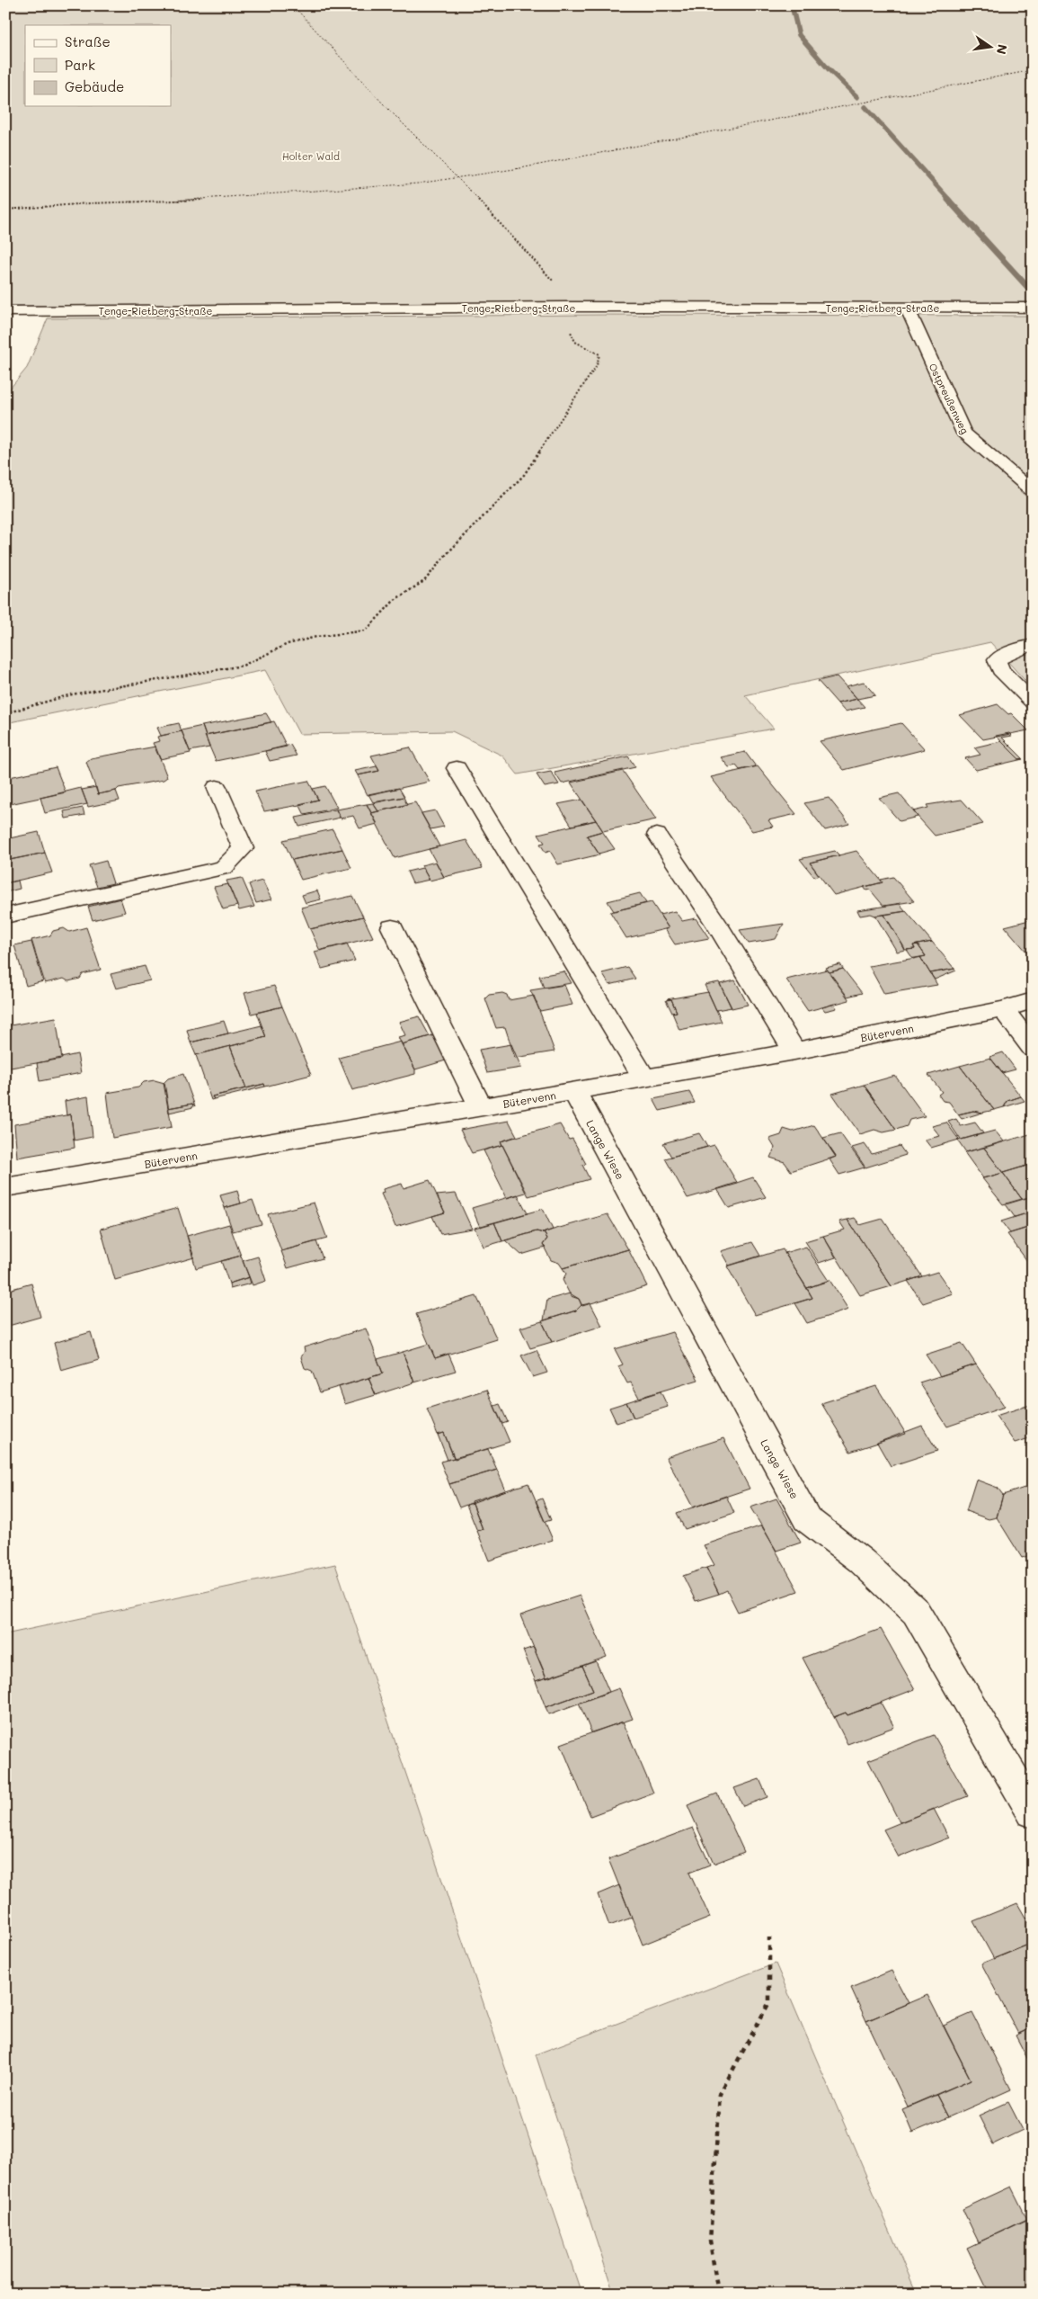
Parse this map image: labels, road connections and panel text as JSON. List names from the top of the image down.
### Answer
{
  "streets": {
    "street": [
      "Tenge-Rietberg-Straße",
      "Ostpreußenweg",
      "Bütervenn",
      "Lange Wiese"
    ]
  },
  "crossings": [
    ["Tenge-Rietberg-Straße", "Ostpreußenweg"],
    ["Bütervenn", "Lange Wiese"]
  ],
  "parks": ["Holter Wald"],
  "legend": ["Straße", "Park", "Gebäude"],
  "north": "right"
}
